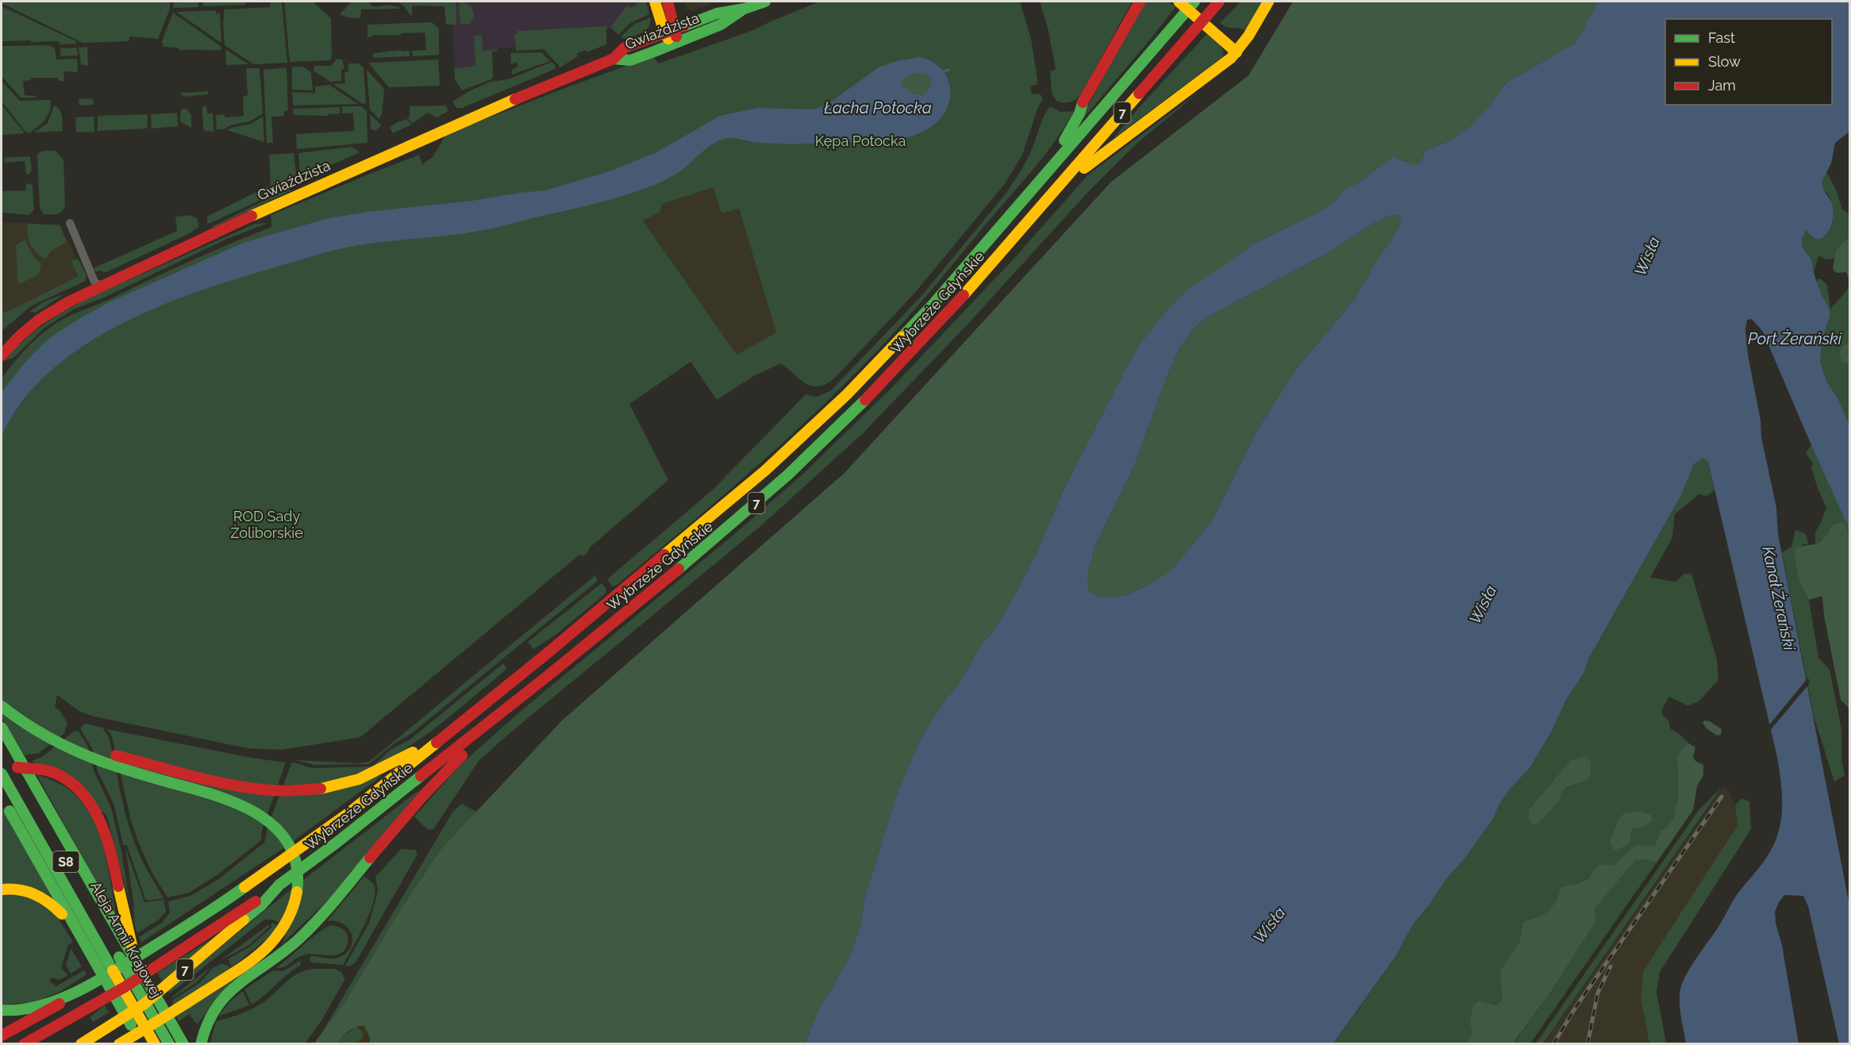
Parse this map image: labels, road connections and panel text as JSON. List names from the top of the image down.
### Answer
{
  "streets": {
    "main road": [
      "Gwiaździsta",
      "7",
      "Wybrzeże Gdyńskie",
      "S8",
      "Aleja Armii Krajowej"
    ]
  },
  "crossings": [
    ["7", "Wybrzeże Gdyńskie"]
  ],
  "water": [
    "Łacha Potocka",
    "Wisła",
    "Port Żerański",
    "Kanał Żerański"
  ],
  "parks": ["Kępa Potocka", "ROD Sady Żoliborskie"],
  "legend": ["Fast", "Slow", "Jam"]
}
